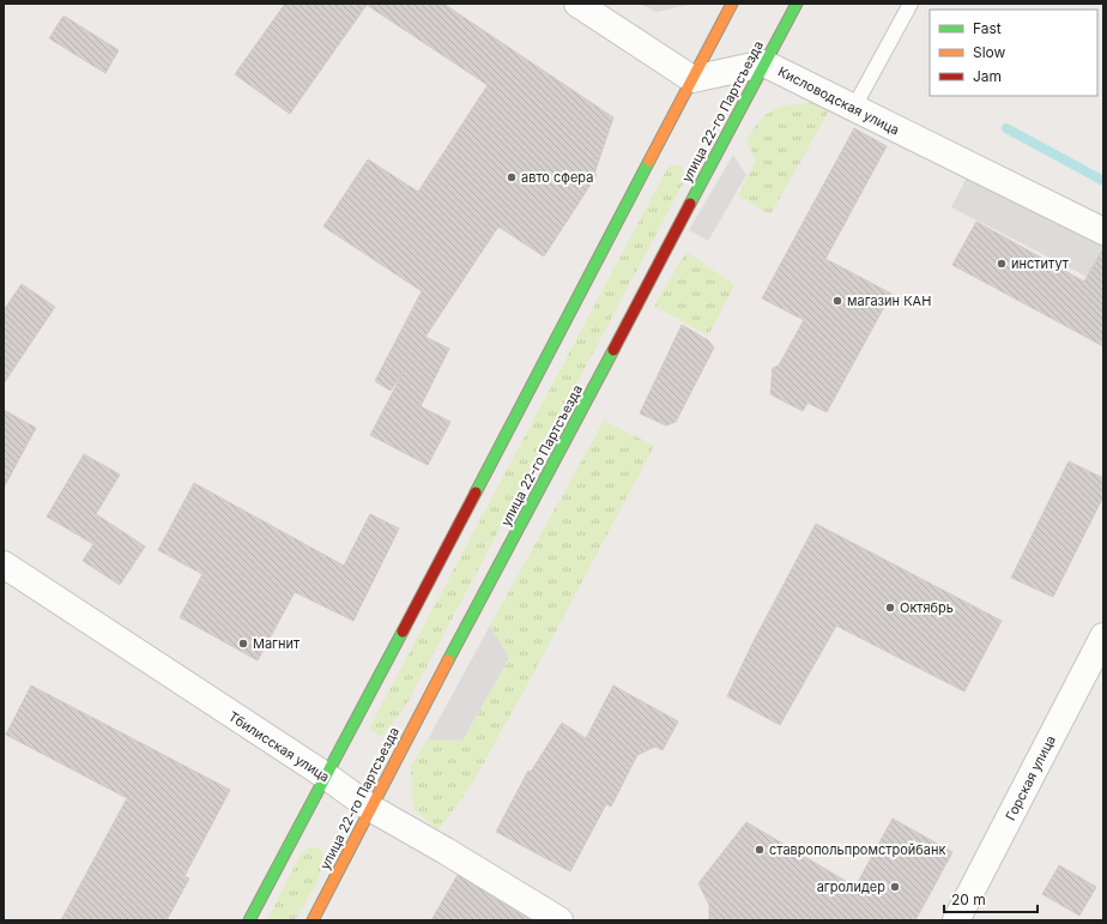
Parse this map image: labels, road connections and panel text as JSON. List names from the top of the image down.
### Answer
{
  "streets": {
    "main road": ["улица 22-го Партсъезда"],
    "street": ["Кисловодская улица", "Тбилисская улица", "Горская улица"]
  },
  "crossings": [
    ["Кисловодская улица", "улица 22-го Партсъезда"],
    ["улица 22-го Партсъезда", "Тбилисская улица"]
  ],
  "places": [
    "авто сфера",
    "институт",
    "магазин КАН",
    "Октябрь",
    "Магнит",
    "ставропольпромстройбанк",
    "агролидер"
  ],
  "legend": ["Fast", "Slow", "Jam"],
  "scale_bar": "20 m"
}
